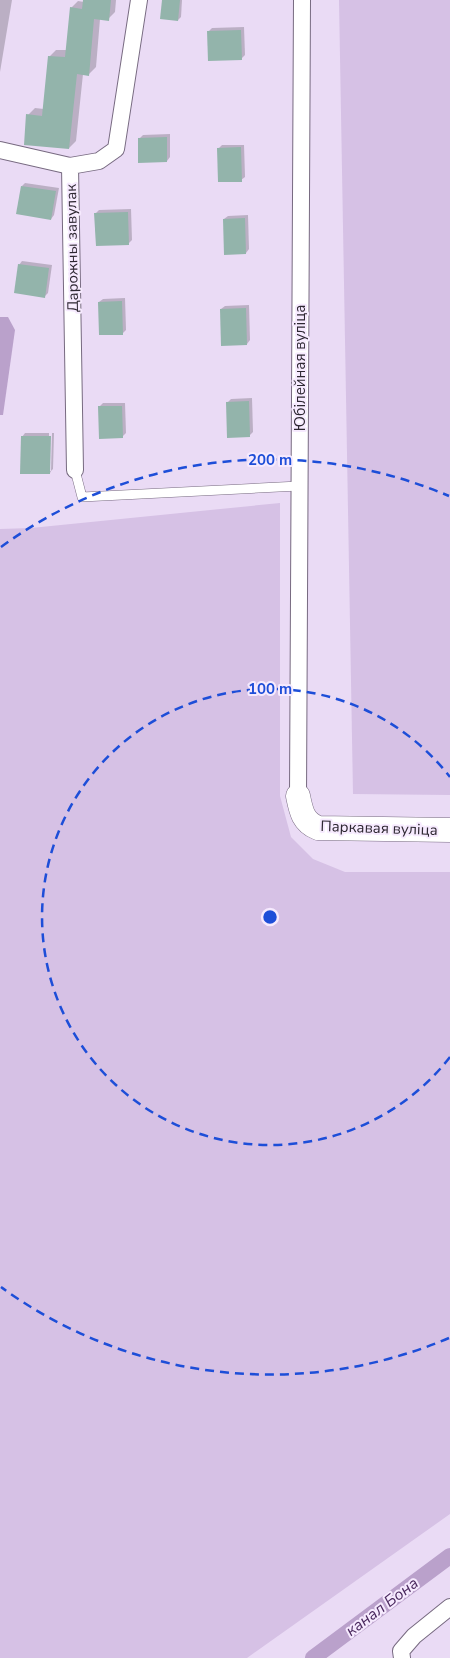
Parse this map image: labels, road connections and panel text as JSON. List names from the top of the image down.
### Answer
{
  "streets": {
    "street": ["Дарожны завулак", "Юбілейная вуліца", "Паркавая вуліца"]
  },
  "crossings": [
    ["Юбілейная вуліца", "Паркавая вуліца"]
  ],
  "water": ["канал Бона"],
  "rings": ["200 m", "100 m"]
}
